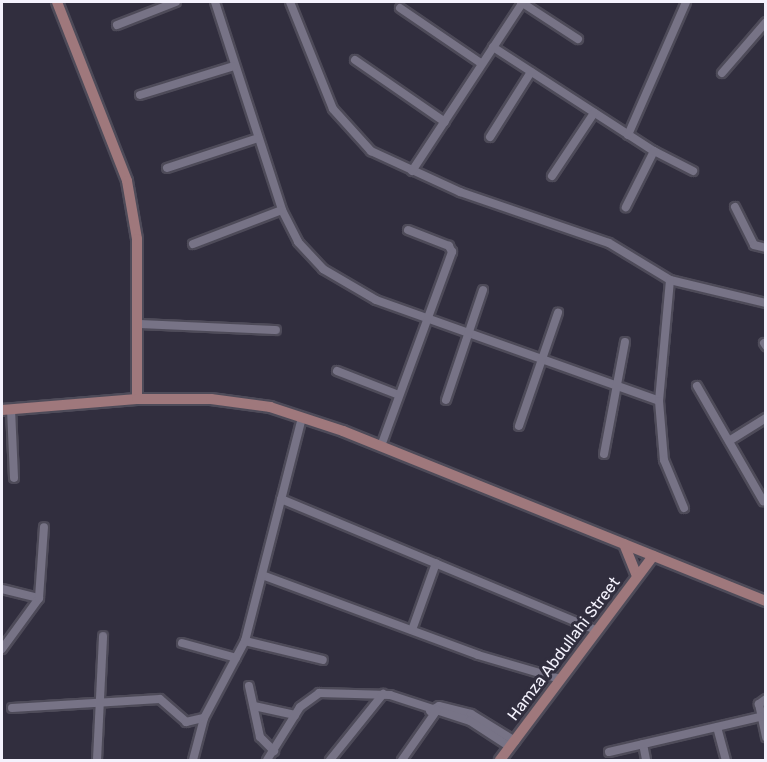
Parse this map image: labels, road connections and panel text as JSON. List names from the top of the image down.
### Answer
{
  "streets": {
    "main road": ["Hamza Abdullahi Street"]
  }
}
